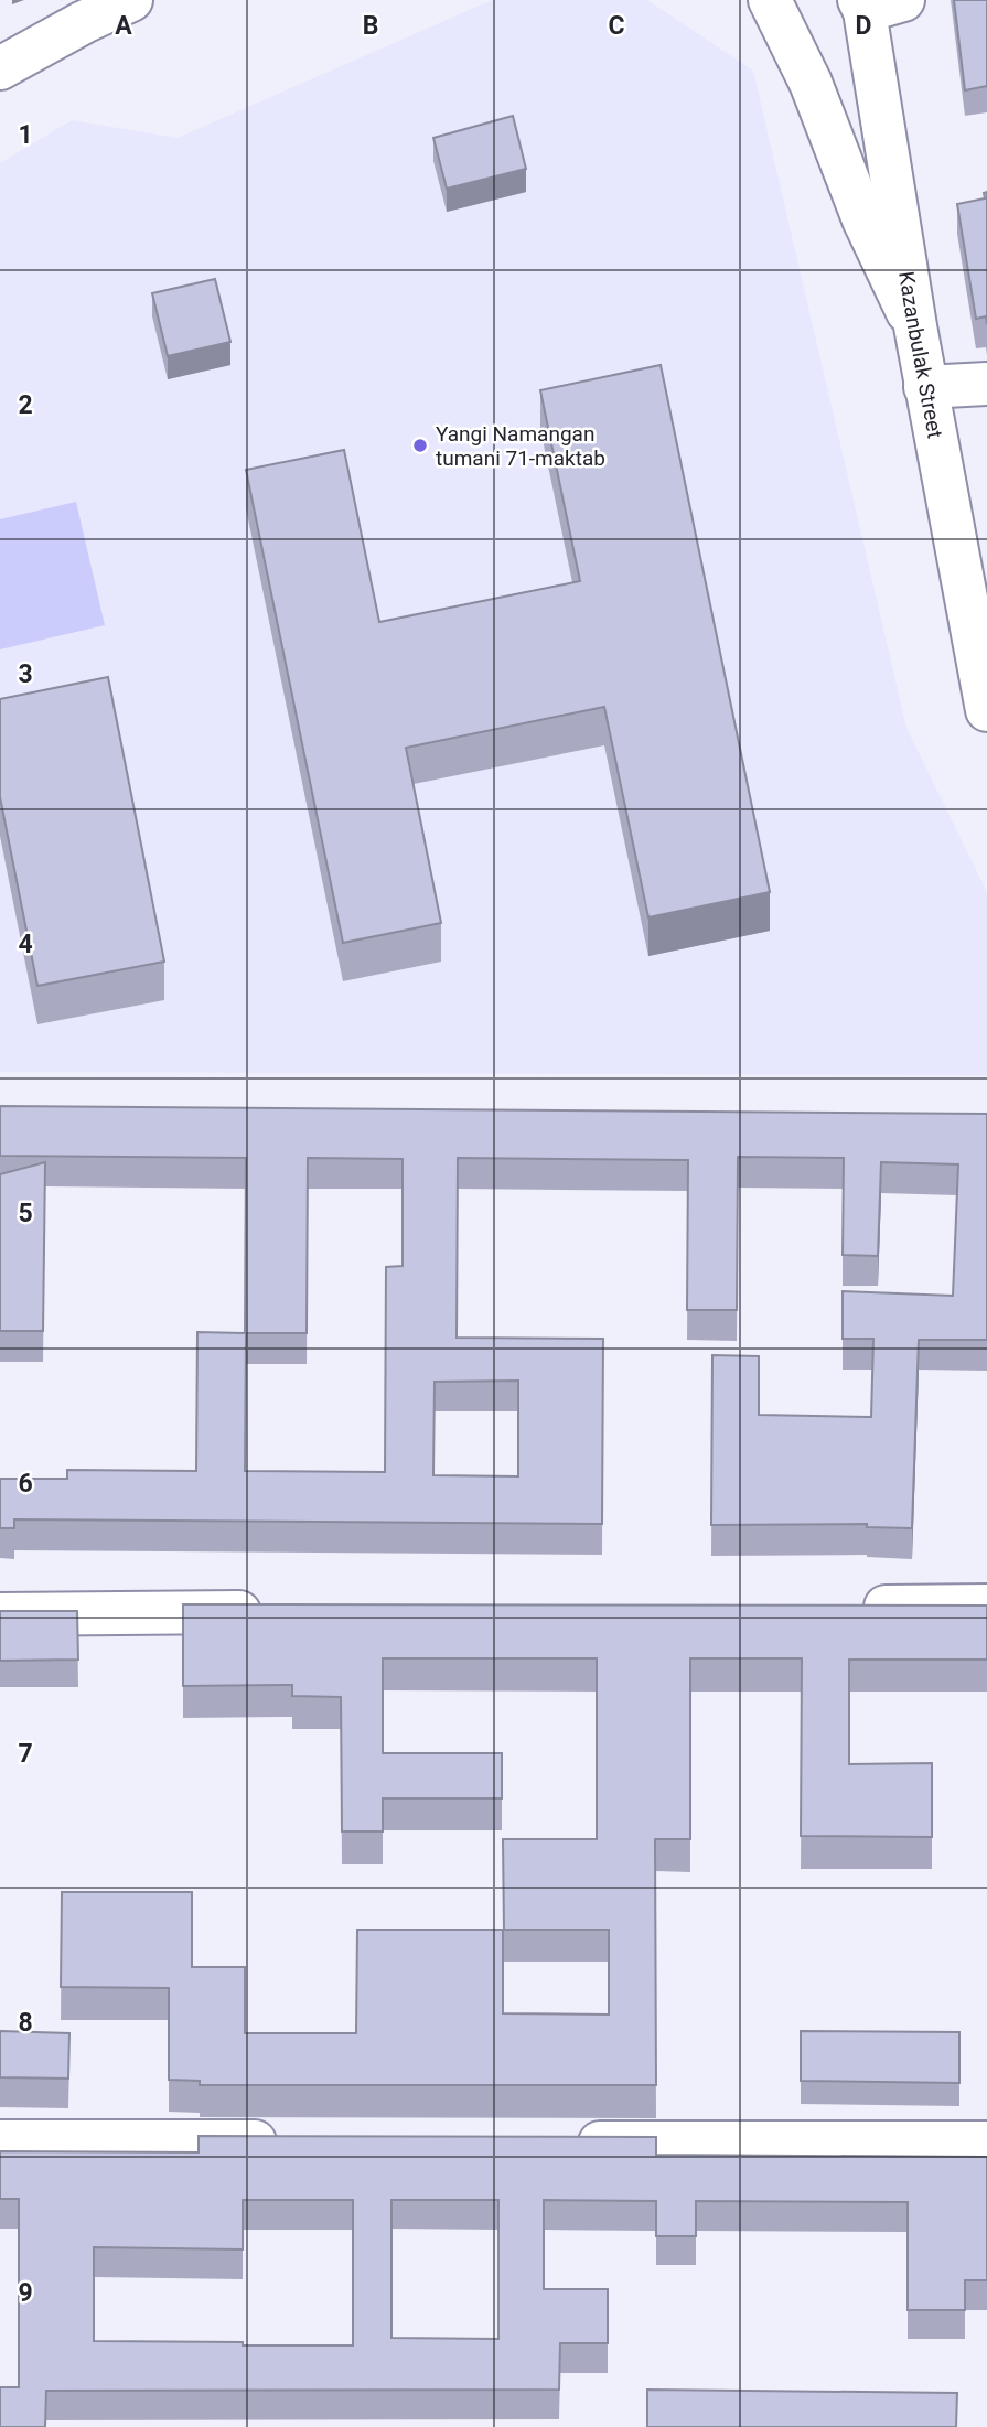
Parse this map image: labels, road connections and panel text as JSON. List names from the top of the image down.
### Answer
{
  "streets": {
    "street": ["Kazanbulak Street"]
  },
  "places": ["Yangi Namangan tumani 71-maktab"],
  "grid": {
    "columns": [
      "A",
      "B",
      "C",
      "D"
    ],
    "rows": [
      "1",
      "2",
      "3",
      "4",
      "5",
      "6",
      "7",
      "8",
      "9"
    ]
  }
}
